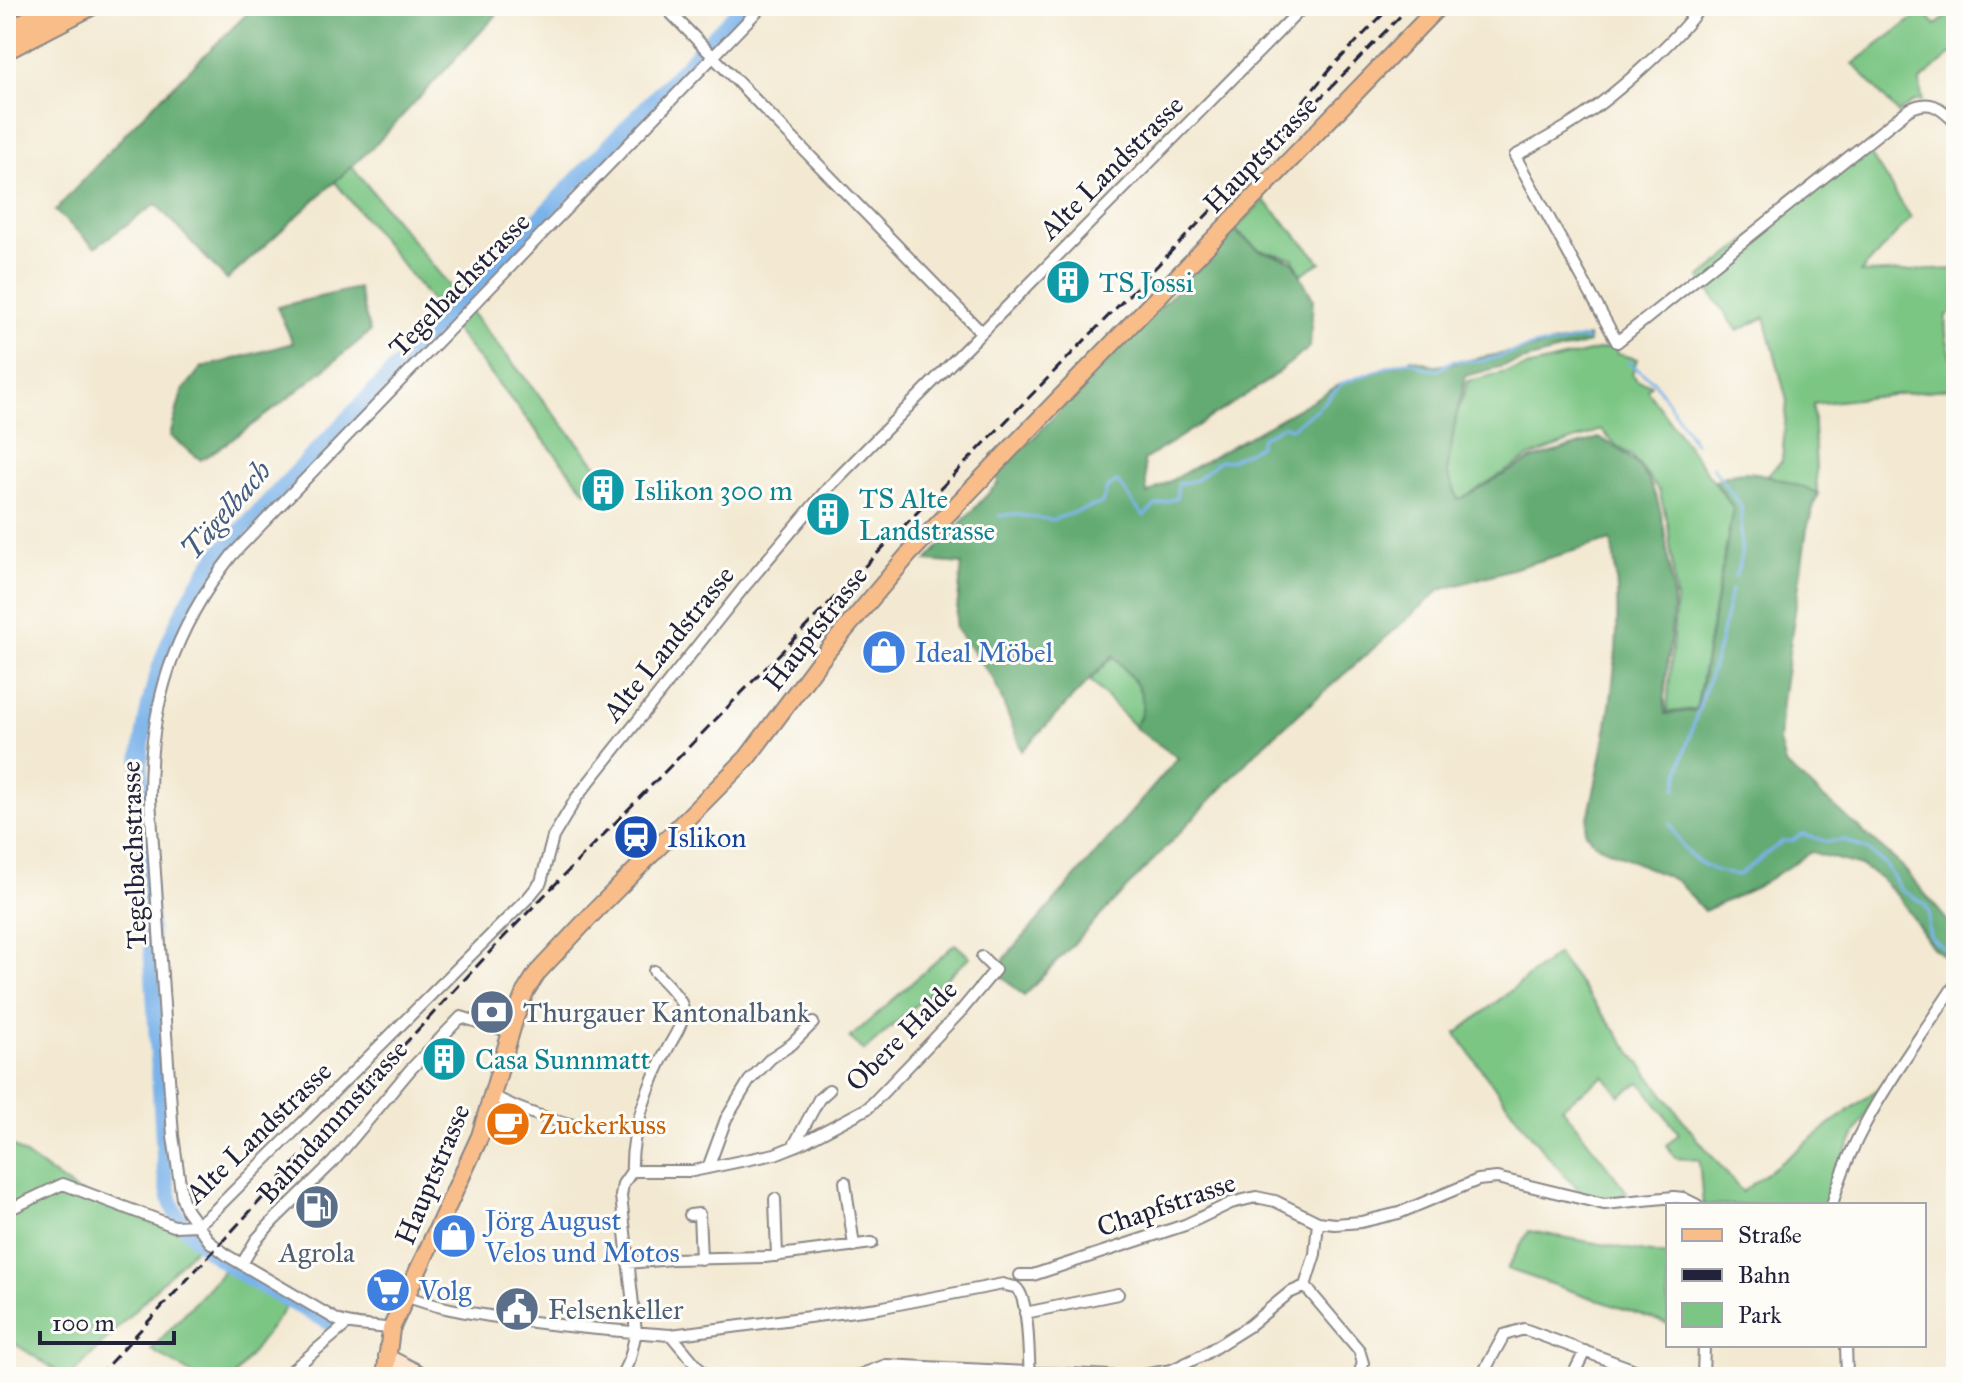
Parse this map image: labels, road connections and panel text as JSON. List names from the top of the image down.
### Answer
{
  "streets": {
    "main road": ["Hauptstrasse"],
    "street": [
      "Alte Landstrasse",
      "Tegelbachstrasse",
      "Obere Halde",
      "Bahndammstrasse",
      "Chapfstrasse"
    ]
  },
  "crossings": [
    ["Hauptstrasse", "Tegelbachstrasse"],
    ["Hauptstrasse", "Bahndammstrasse"],
    ["Alte Landstrasse", "Tegelbachstrasse"],
    ["Tegelbachstrasse", "Bahndammstrasse"]
  ],
  "water": ["Tägelbach"],
  "places": {
    "building": [
      "TS Jossi",
      "Islikon 300 m",
      "TS Alte Landstrasse",
      "Casa Sunnmatt"
    ],
    "shop": ["Ideal Möbel", "Jörg August Velos und Motos"],
    "station": ["Islikon"],
    "bank": ["Thurgauer Kantonalbank"],
    "cafe": ["Zuckerkuss"],
    "fuel station": ["Agrola"],
    "supermarket": ["Volg"],
    "public building": ["Felsenkeller"]
  },
  "legend": ["Straße", "Bahn", "Park"],
  "scale_bar": "100 m"
}
